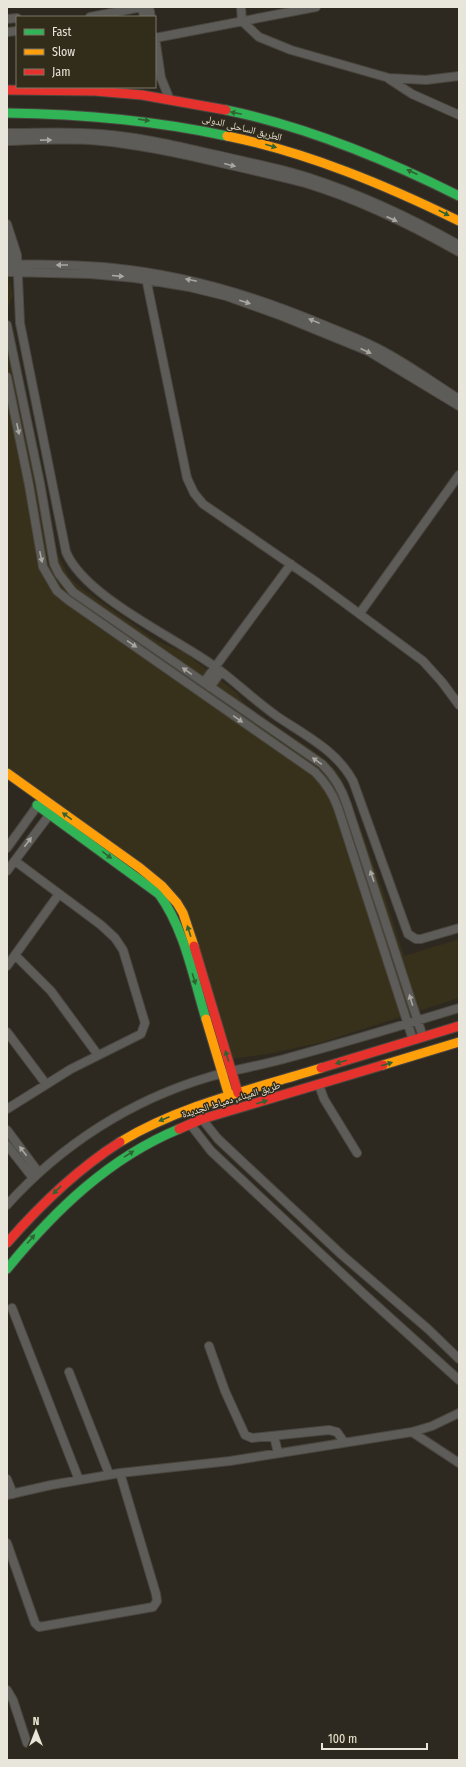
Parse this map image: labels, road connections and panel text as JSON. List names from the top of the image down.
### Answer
{
  "streets": {
    "main road": ["الطريق الساحلى الدولى", "طريق الميناء, دمياط الجديدة"]
  },
  "legend": ["Fast", "Slow", "Jam"],
  "scale_bar": "100 m",
  "north": "top"
}
